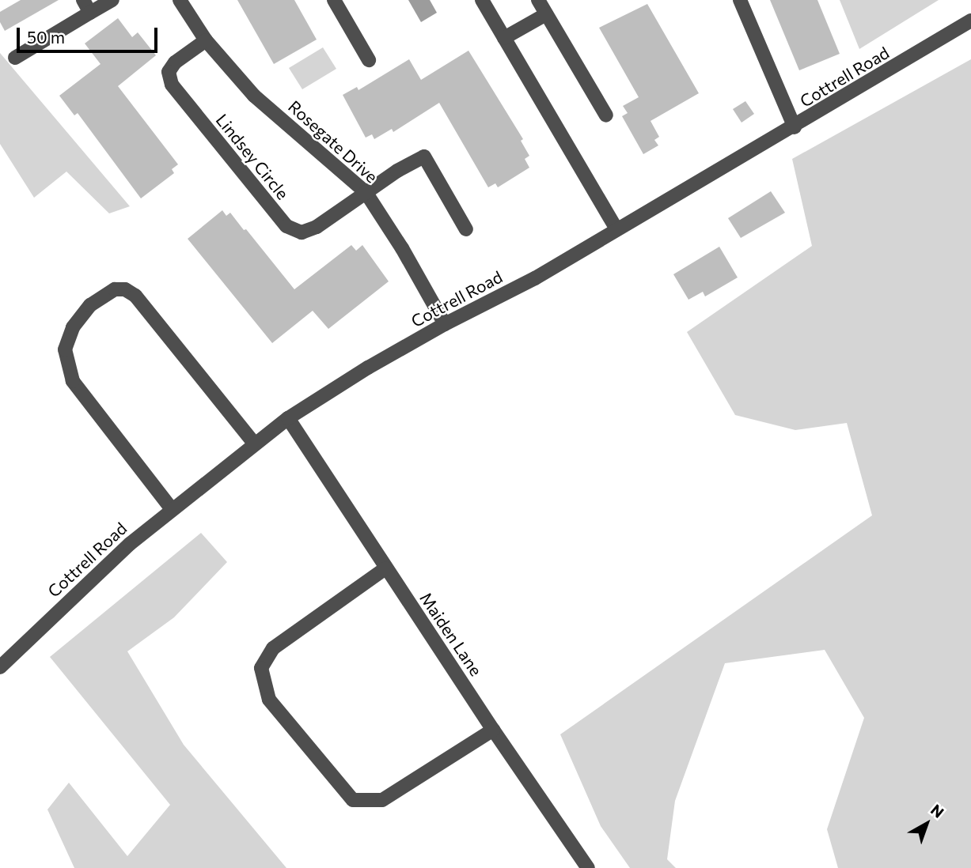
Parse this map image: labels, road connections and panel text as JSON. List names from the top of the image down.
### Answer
{
  "streets": {
    "street": [
      "Cottrell Road",
      "Rosegate Drive",
      "Lindsey Circle",
      "Maiden Lane"
    ]
  },
  "crossings": [
    ["Cottrell Road", "Rosegate Drive"],
    ["Cottrell Road", "Maiden Lane"],
    ["Rosegate Drive", "Lindsey Circle"]
  ],
  "scale_bar": "50 m",
  "north": "top right"
}
